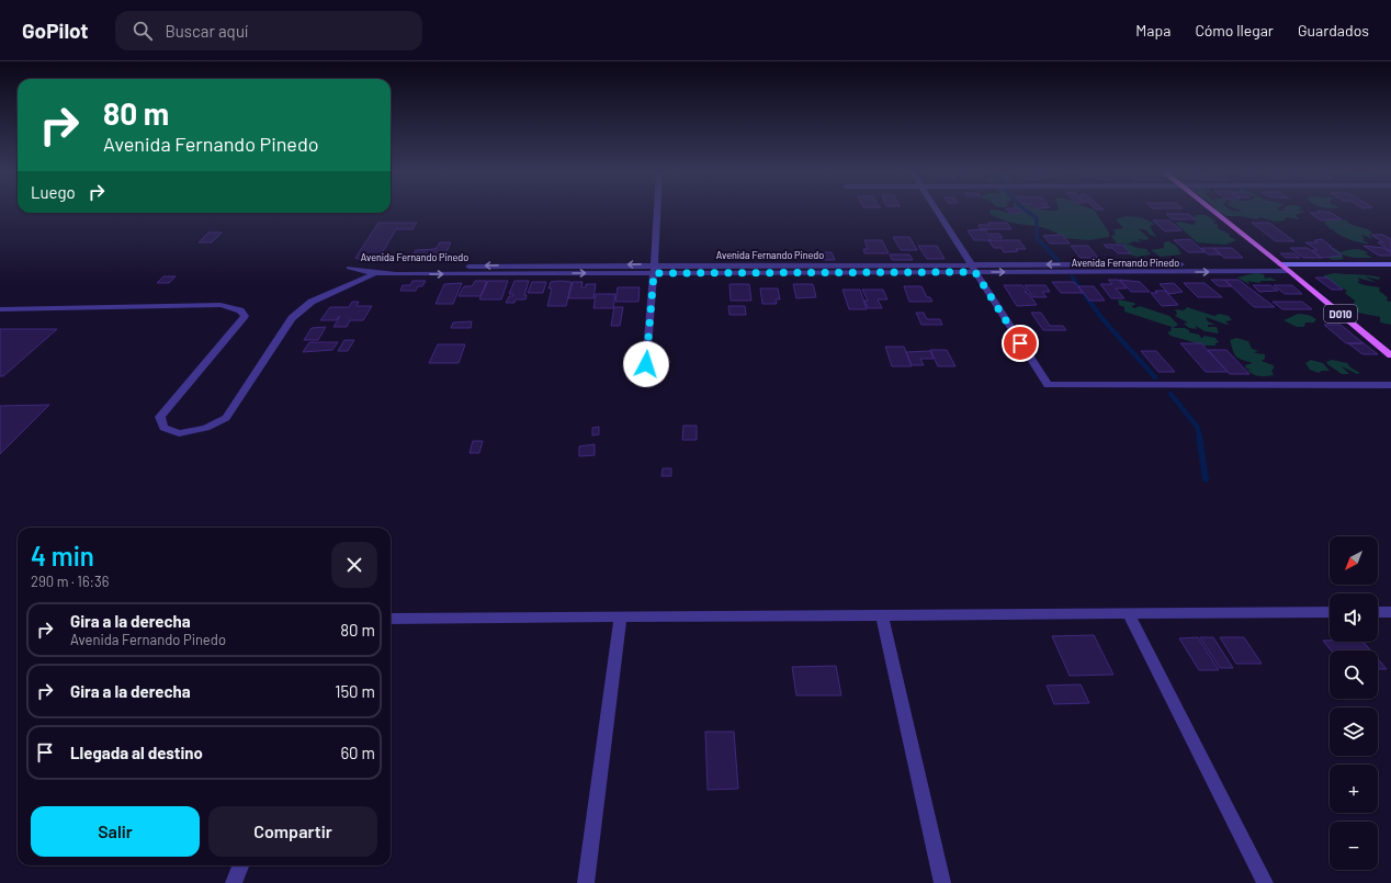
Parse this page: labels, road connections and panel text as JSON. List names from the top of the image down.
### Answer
{
  "streets": {
    "main road": ["D010"],
    "street": ["Avenida Fernando Pinedo"]
  },
  "crossings": [
    ["Avenida Fernando Pinedo", "D010"]
  ],
  "north": "bottom left",
  "page": {
    "header": "GoPilot",
    "search": "Buscar aquí",
    "nav": ["Mapa", "Cómo llegar", "Guardados"],
    "turn": ["80 m", "Avenida Fernando Pinedo"],
    "then": "Luego",
    "heading": ["4 min", "290 m · 16:36"],
    "map_buttons": ["+", "−"],
    "list": [
      {
        "name": "Gira a la derecha",
        "note": "Avenida Fernando Pinedo",
        "value": "80 m"
      },
      {
        "name": "Gira a la derecha",
        "value": "150 m"
      },
      {
        "name": "Llegada al destino",
        "value": "60 m"
      }
    ],
    "buttons": ["Salir", "Compartir"]
  }
}
